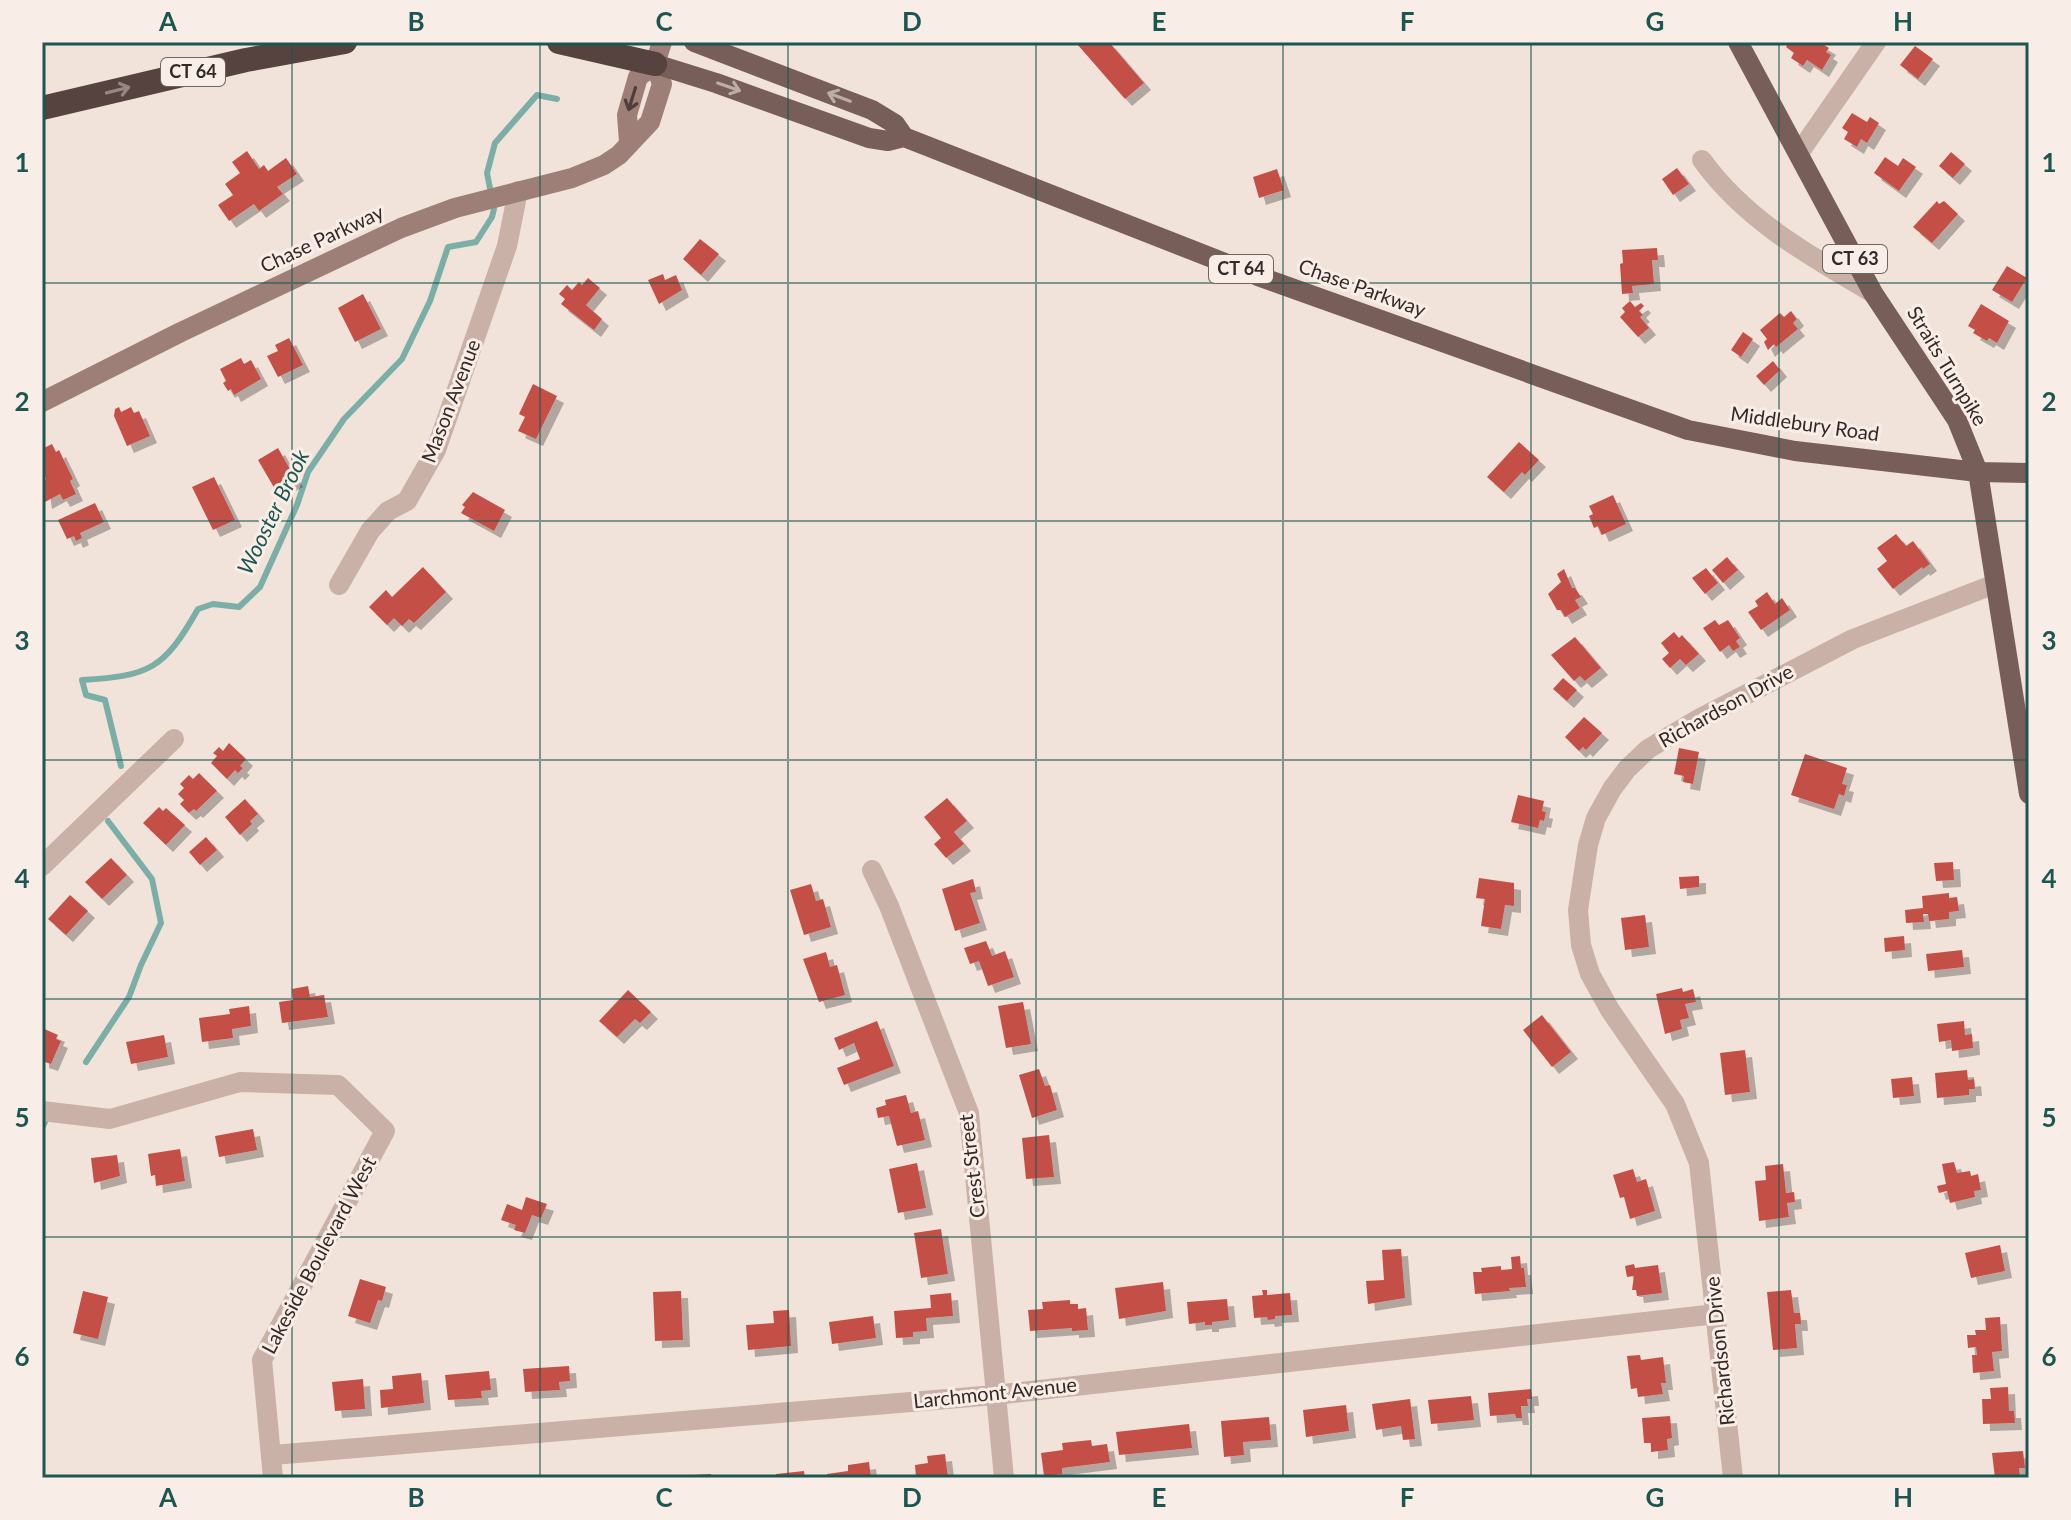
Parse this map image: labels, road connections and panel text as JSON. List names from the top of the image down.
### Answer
{
  "streets": {
    "highway": ["CT 64"],
    "main road": [
      "Chase Parkway",
      "CT 63",
      "Straits Turnpike",
      "Middlebury Road"
    ],
    "street": [
      "Mason Avenue",
      "Richardson Drive",
      "Crest Street",
      "Lakeside Boulevard West",
      "Larchmont Avenue"
    ]
  },
  "crossings": [
    ["CT 64", "Chase Parkway"],
    ["Chase Parkway", "Mason Avenue"],
    ["Chase Parkway", "Middlebury Road"],
    ["Straits Turnpike", "Middlebury Road"],
    ["Straits Turnpike", "Richardson Drive"],
    ["Richardson Drive", "Larchmont Avenue"],
    ["Crest Street", "Larchmont Avenue"],
    ["Lakeside Boulevard West", "Larchmont Avenue"]
  ],
  "water": ["Wooster Brook"],
  "grid": {
    "columns": [
      "A",
      "B",
      "C",
      "D",
      "E",
      "F",
      "G",
      "H"
    ],
    "rows": [
      "1",
      "2",
      "3",
      "4",
      "5",
      "6"
    ]
  }
}
